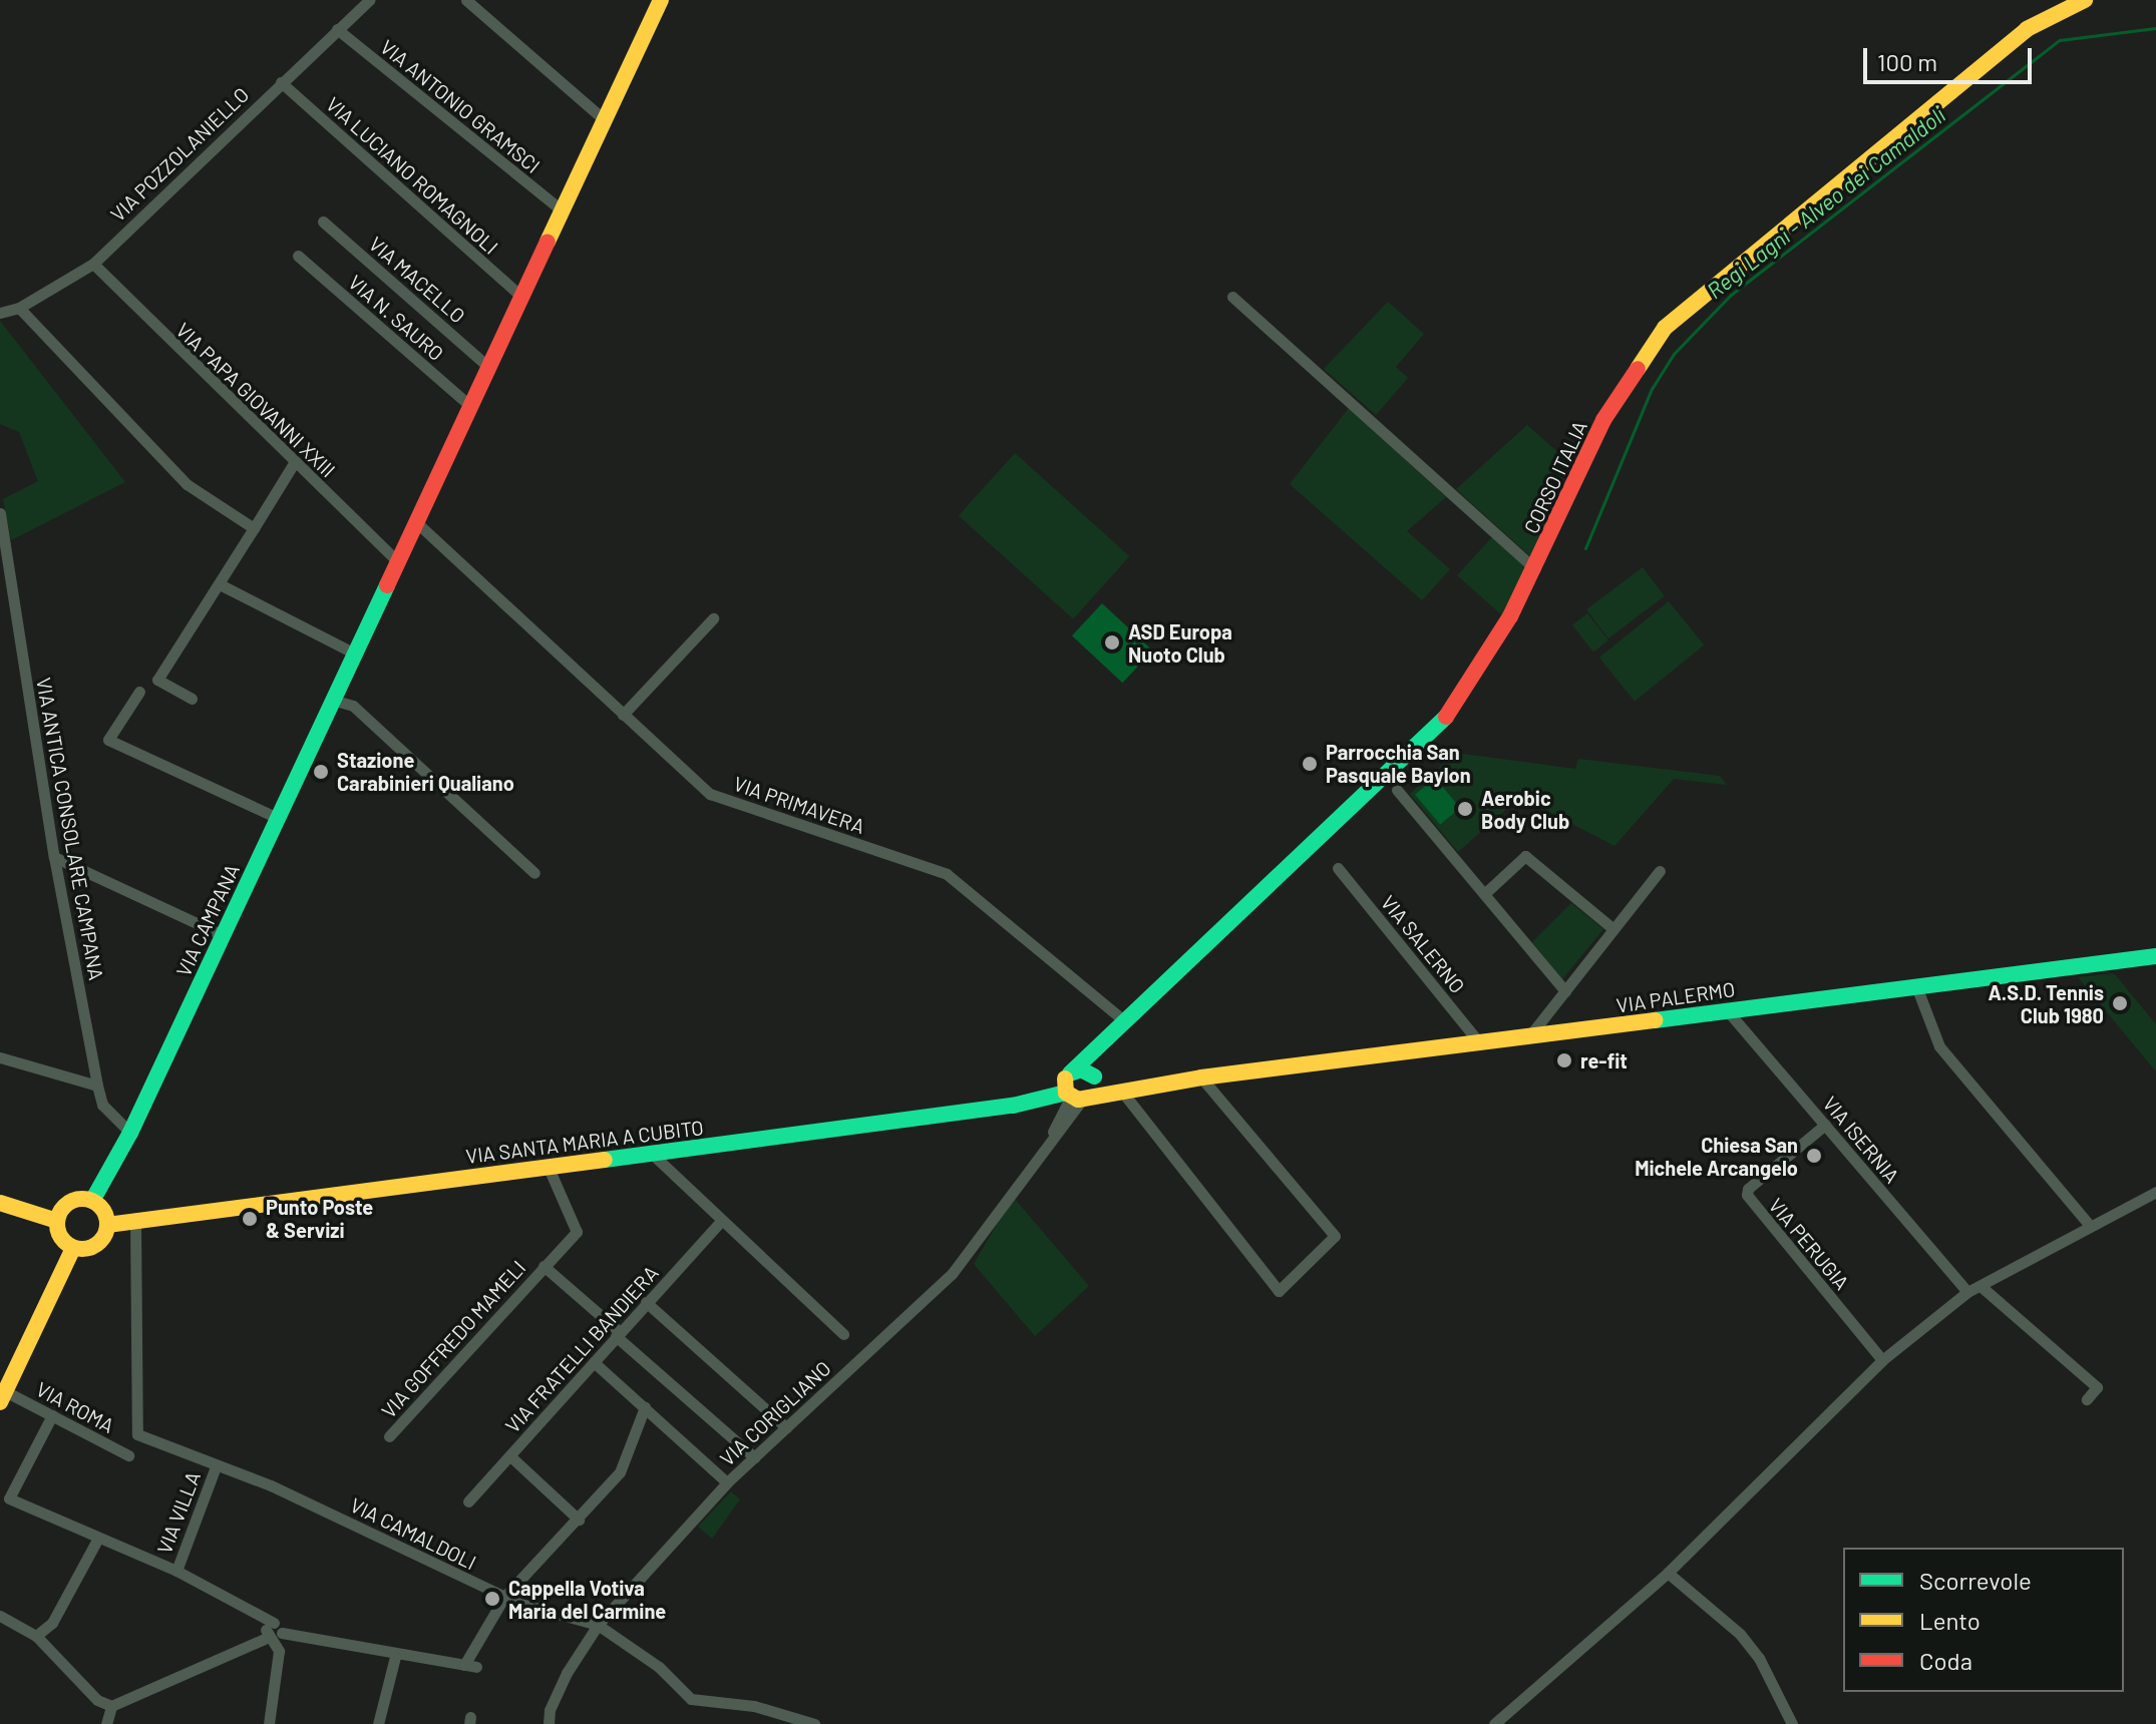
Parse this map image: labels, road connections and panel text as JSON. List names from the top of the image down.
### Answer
{
  "streets": {
    "main road": [
      "CORSO ITALIA",
      "VIA CAMPANA",
      "VIA PALERMO",
      "VIA SANTA MARIA A CUBITO"
    ],
    "street": [
      "VIA ANTONIO GRAMSCI",
      "VIA POZZOLANIELLO",
      "VIA LUCIANO ROMAGNOLI",
      "VIA MACELLO",
      "VIA N. SAURO",
      "VIA PAPA GIOVANNI XXIII",
      "VIA PRIMAVERA",
      "VIA ANTICA CONSOLARE CAMPANA",
      "VIA SALERNO",
      "VIA ISERNIA",
      "VIA PERUGIA",
      "VIA GOFFREDO MAMELI",
      "VIA FRATELLI BANDIERA",
      "VIA ROMA",
      "VIA CORIGLIANO",
      "VIA VILLA",
      "VIA CAMALDOLI"
    ]
  },
  "crossings": [
    ["VIA ANTONIO GRAMSCI", "VIA POZZOLANIELLO"],
    ["VIA ANTONIO GRAMSCI", "VIA CAMPANA"],
    ["VIA POZZOLANIELLO", "VIA LUCIANO ROMAGNOLI"],
    ["VIA POZZOLANIELLO", "VIA PAPA GIOVANNI XXIII"],
    ["VIA LUCIANO ROMAGNOLI", "VIA CAMPANA"],
    ["VIA MACELLO", "VIA CAMPANA"],
    ["VIA N. SAURO", "VIA CAMPANA"],
    ["VIA PAPA GIOVANNI XXIII", "VIA CAMPANA"],
    ["CORSO ITALIA", "VIA PRIMAVERA"],
    ["VIA PRIMAVERA", "VIA CAMPANA"],
    ["VIA ANTICA CONSOLARE CAMPANA", "VIA CAMPANA"],
    ["VIA CAMPANA", "VIA SANTA MARIA A CUBITO"],
    ["VIA SALERNO", "VIA PALERMO"],
    ["VIA PALERMO", "VIA ISERNIA"],
    ["VIA PALERMO", "VIA SANTA MARIA A CUBITO"],
    ["VIA ISERNIA", "VIA PERUGIA"],
    ["VIA SANTA MARIA A CUBITO", "VIA GOFFREDO MAMELI"],
    ["VIA SANTA MARIA A CUBITO", "VIA CAMALDOLI"],
    ["VIA GOFFREDO MAMELI", "VIA FRATELLI BANDIERA"],
    ["VIA GOFFREDO MAMELI", "VIA CORIGLIANO"],
    ["VIA CORIGLIANO", "VIA CAMALDOLI"],
    ["VIA VILLA", "VIA CAMALDOLI"]
  ],
  "water": ["Regi Lagni - Alveo dei Camaldoli"],
  "places": [
    "ASD Europa Nuoto Club",
    "Parrocchia San Pasquale Baylon",
    "Stazione Carabinieri Qualiano",
    "Aerobic Body Club",
    "A.S.D. Tennis Club 1980",
    "re-fit",
    "Chiesa San Michele Arcangelo",
    "Punto Poste & Servizi",
    "Cappella Votiva Maria del Carmine"
  ],
  "legend": ["Scorrevole", "Lento", "Coda"],
  "scale_bar": "100 m"
}
